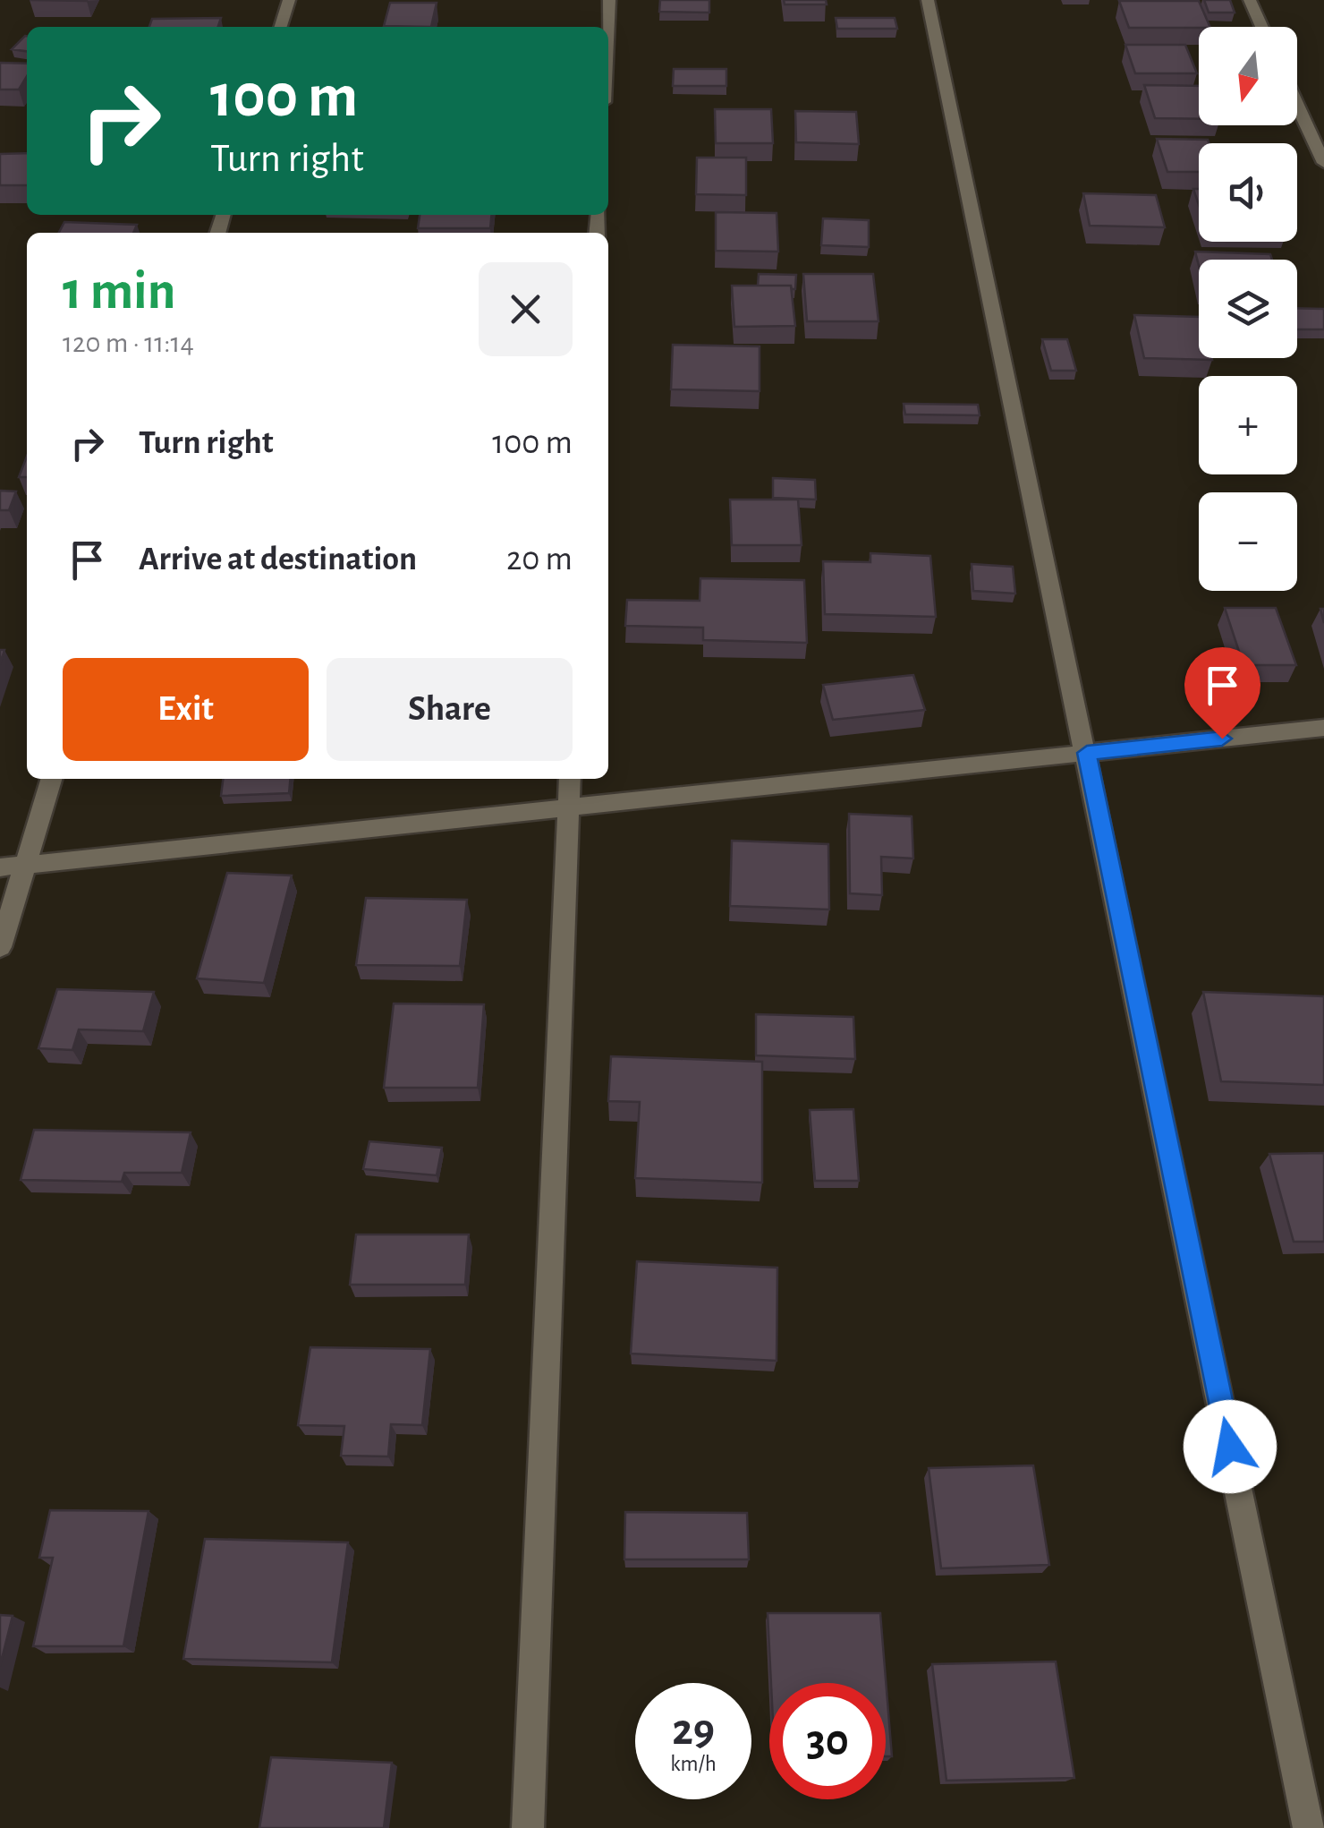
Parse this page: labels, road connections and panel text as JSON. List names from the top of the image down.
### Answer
{
  "north": "bottom",
  "page": {
    "map_buttons": ["+", "−"],
    "turn": ["100 m", "Turn right"],
    "heading": ["1 min", "120 m · 11:14"],
    "list": [
      {
        "name": "Turn right",
        "value": "100 m"
      },
      {
        "name": "Arrive at destination",
        "value": "20 m"
      }
    ],
    "buttons": ["Exit", "Share"],
    "speed": "29 km/h",
    "limit": "30"
  }
}
